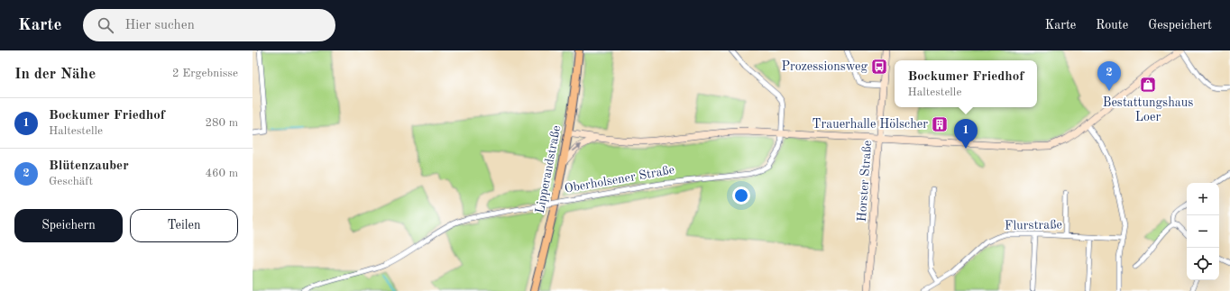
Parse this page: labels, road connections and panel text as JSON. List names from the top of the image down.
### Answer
{
  "streets": {
    "main road": ["Lipperandstraße", "Horster Straße"],
    "street": ["Oberholsener Straße", "Flurstraße"]
  },
  "places": {
    "bus stop": ["Prozessionsweg"],
    "shop": ["Bestattungshaus Loer"],
    "building": ["Trauerhalle Hölscher"]
  },
  "page": {
    "header": "Karte",
    "search": "Hier suchen",
    "nav": ["Karte", "Route", "Gespeichert"],
    "heading": ["In der Nähe", "2 Ergebnisse"],
    "popup": ["Bockumer Friedhof", "Haltestelle"],
    "pins": ["2", "1"],
    "list": [
      {
        "mark": "1",
        "name": "Bockumer Friedhof",
        "note": "Haltestelle",
        "value": "280 m"
      },
      {
        "mark": "2",
        "name": "Blütenzauber",
        "note": "Geschäft",
        "value": "460 m"
      }
    ],
    "map_buttons": ["+", "−"],
    "buttons": ["Speichern", "Teilen"]
  }
}
